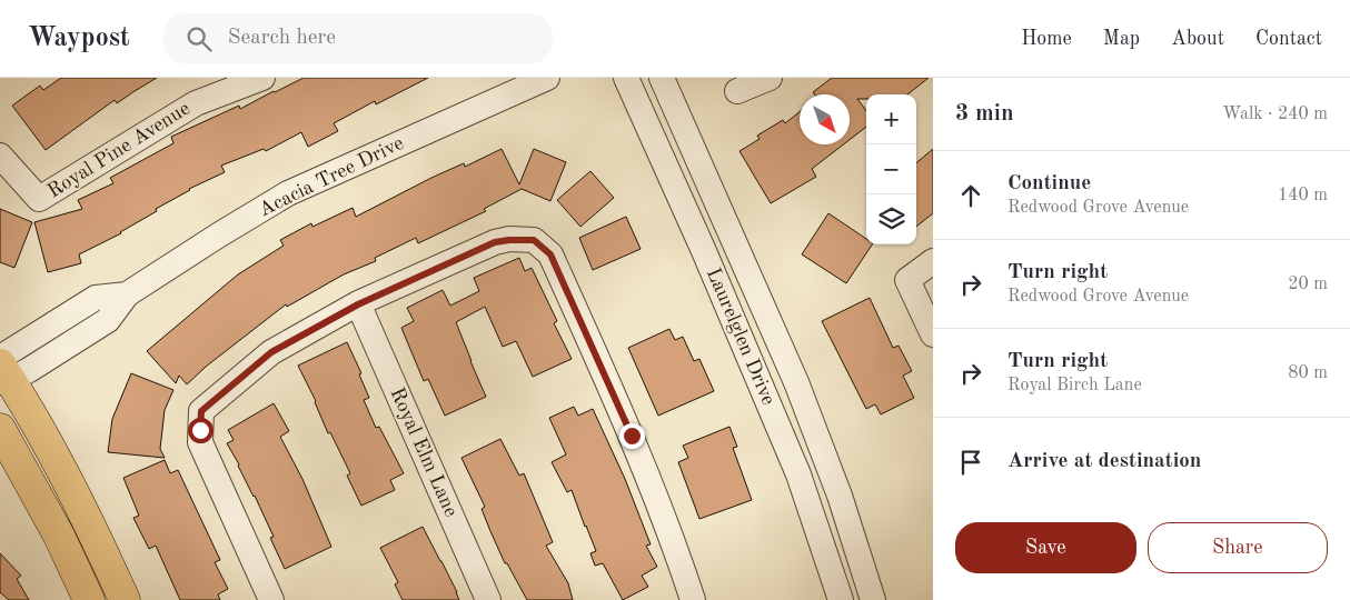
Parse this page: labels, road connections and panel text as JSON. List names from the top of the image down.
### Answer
{
  "streets": {
    "street": [
      "Royal Pine Avenue",
      "Acacia Tree Drive",
      "Laurelglen Drive",
      "Royal Elm Lane"
    ]
  },
  "north": "bottom right",
  "page": {
    "header": "Waypost",
    "search": "Search here",
    "nav": [
      "Home",
      "Map",
      "About",
      "Contact"
    ],
    "heading": ["3 min", "Walk · 240 m"],
    "map_buttons": ["+", "−"],
    "list": [
      ["Continue", "Redwood Grove Avenue", "140 m"],
      ["Turn right", "Redwood Grove Avenue", "20 m"],
      ["Turn right", "Royal Birch Lane", "80 m"],
      "Arrive at destination"
    ],
    "buttons": ["Save", "Share"]
  }
}
